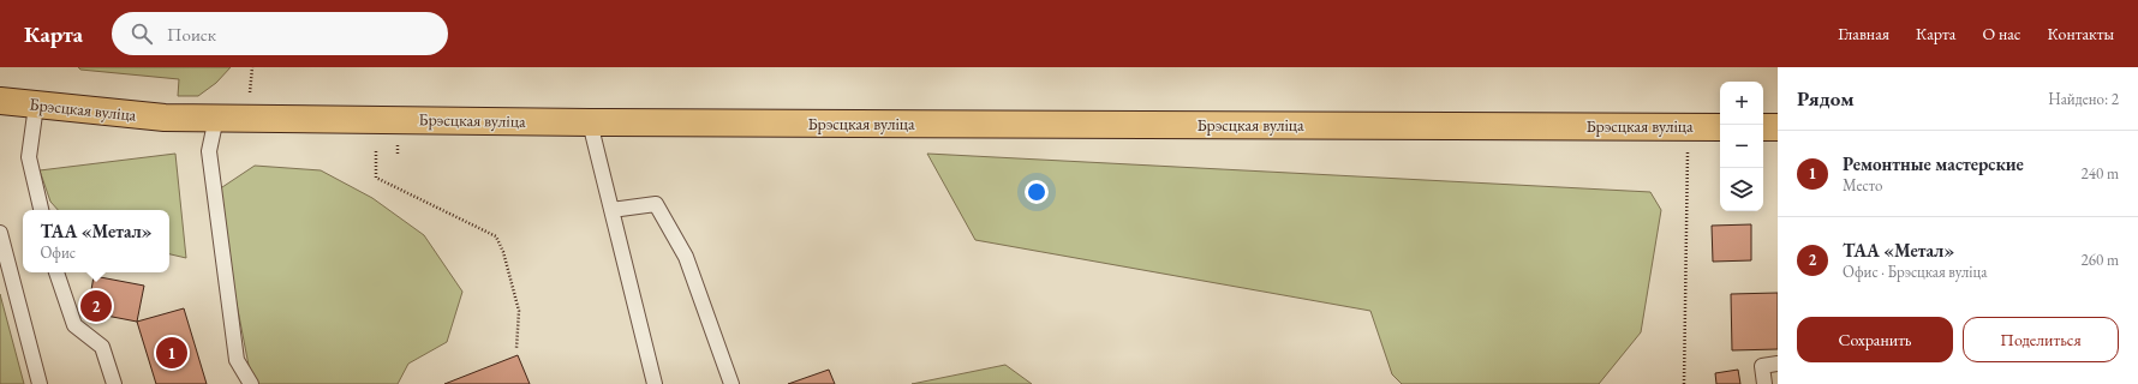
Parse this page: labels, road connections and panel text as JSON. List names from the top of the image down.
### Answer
{
  "streets": {
    "main road": ["Брэсцкая вуліца"]
  },
  "page": {
    "header": "Карта",
    "search": "Поиск",
    "nav": [
      "Главная",
      "Карта",
      "О нас",
      "Контакты"
    ],
    "heading": ["Рядом", "Найдено: 2"],
    "map_buttons": ["+", "−"],
    "list": [
      {
        "mark": "1",
        "name": "Ремонтные мастерские",
        "note": "Место",
        "value": "240 m"
      },
      {
        "mark": "2",
        "name": "ТАА «Метал»",
        "note": "Офис · Брэсцкая вуліца",
        "value": "260 m"
      }
    ],
    "popup": ["ТАА «Метал»", "Офис"],
    "pins": ["2", "1"],
    "buttons": ["Сохранить", "Поделиться"]
  }
}
